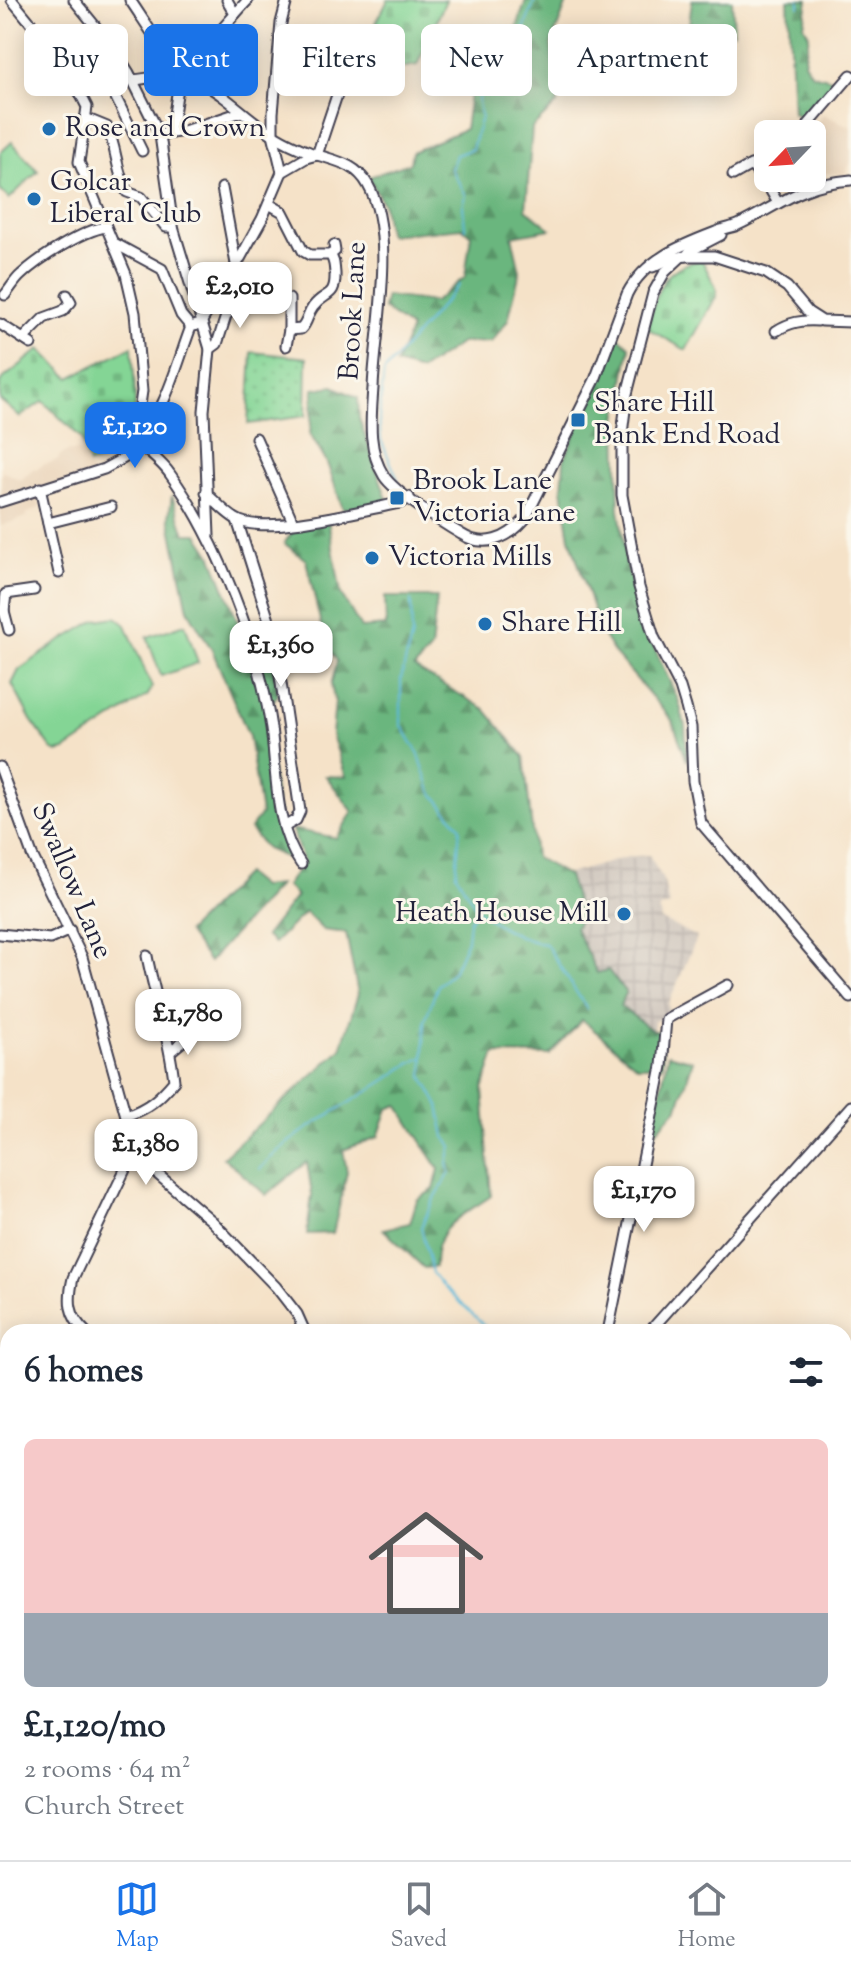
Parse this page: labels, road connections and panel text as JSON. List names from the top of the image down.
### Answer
{
  "streets": {
    "street": ["Brook Lane", "Swallow Lane"]
  },
  "places": {
    "other": [
      "Rose and Crown",
      "Golcar Liberal Club",
      "Victoria Mills",
      "Share Hill",
      "Heath House Mill"
    ],
    "transit": ["Share Hill Bank End Road", "Brook Lane Victoria Lane"]
  },
  "north": "bottom left",
  "page": {
    "chip": [
      "Buy",
      "Rent",
      "Filters",
      "New",
      "Apartment"
    ],
    "price": [
      "£2,010",
      "£1,120",
      "£1,360",
      "£1,780",
      "£1,380",
      "£1,170"
    ],
    "heading": "6 homes",
    "list": [
      {
        "name": "£1,120/mo",
        "note": "2 rooms · 64 m² · Church Street"
      }
    ],
    "tabs": ["Map", "Saved", "Home"]
  }
}
